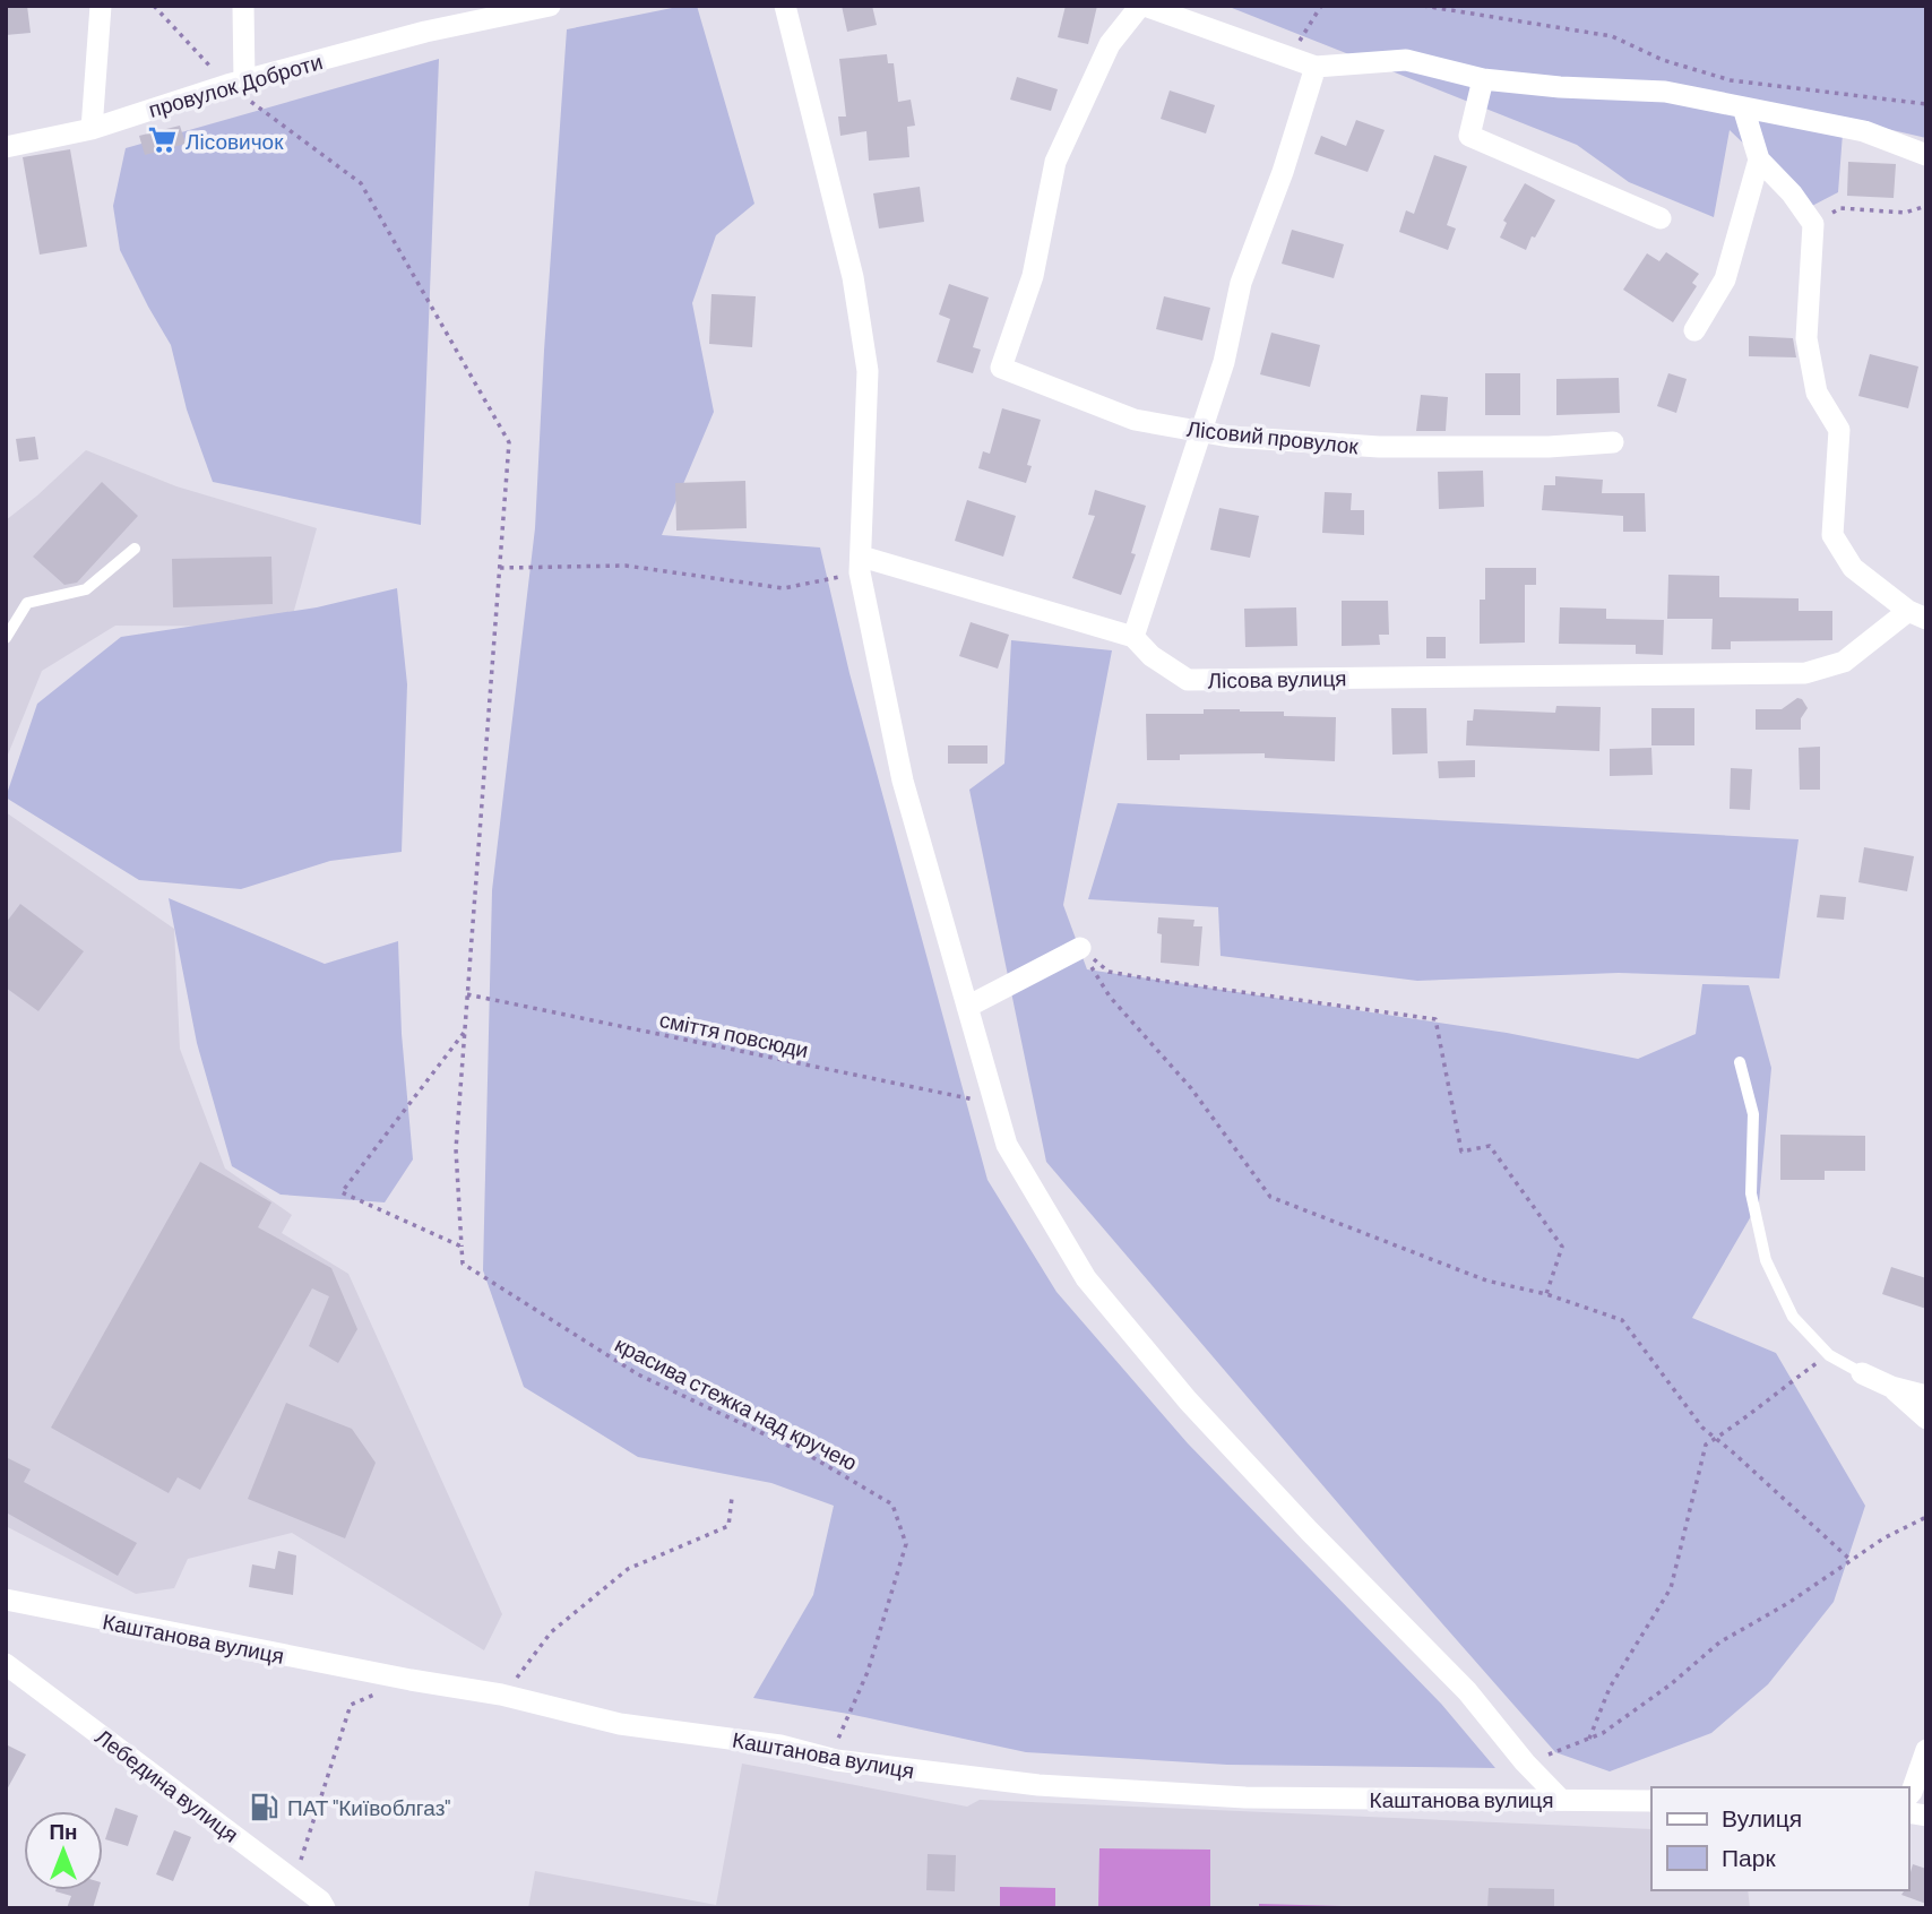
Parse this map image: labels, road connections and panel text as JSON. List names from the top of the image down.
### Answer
{
  "streets": {
    "street": [
      "провулок Доброти",
      "Лісовий провулок",
      "Лісова вулиця",
      "Каштанова вулиця",
      "Лебедина вулиця"
    ],
    "path": ["сміття повсюди", "красива стежка над кручею"]
  },
  "crossings": [
    ["красива стежка над кручею", "Каштанова вулиця"]
  ],
  "places": {
    "supermarket": ["Лісовичок"],
    "fuel station": ["ПАТ \"Київоблгаз\""]
  },
  "legend": ["Вулиця", "Парк"],
  "north": "top"
}
